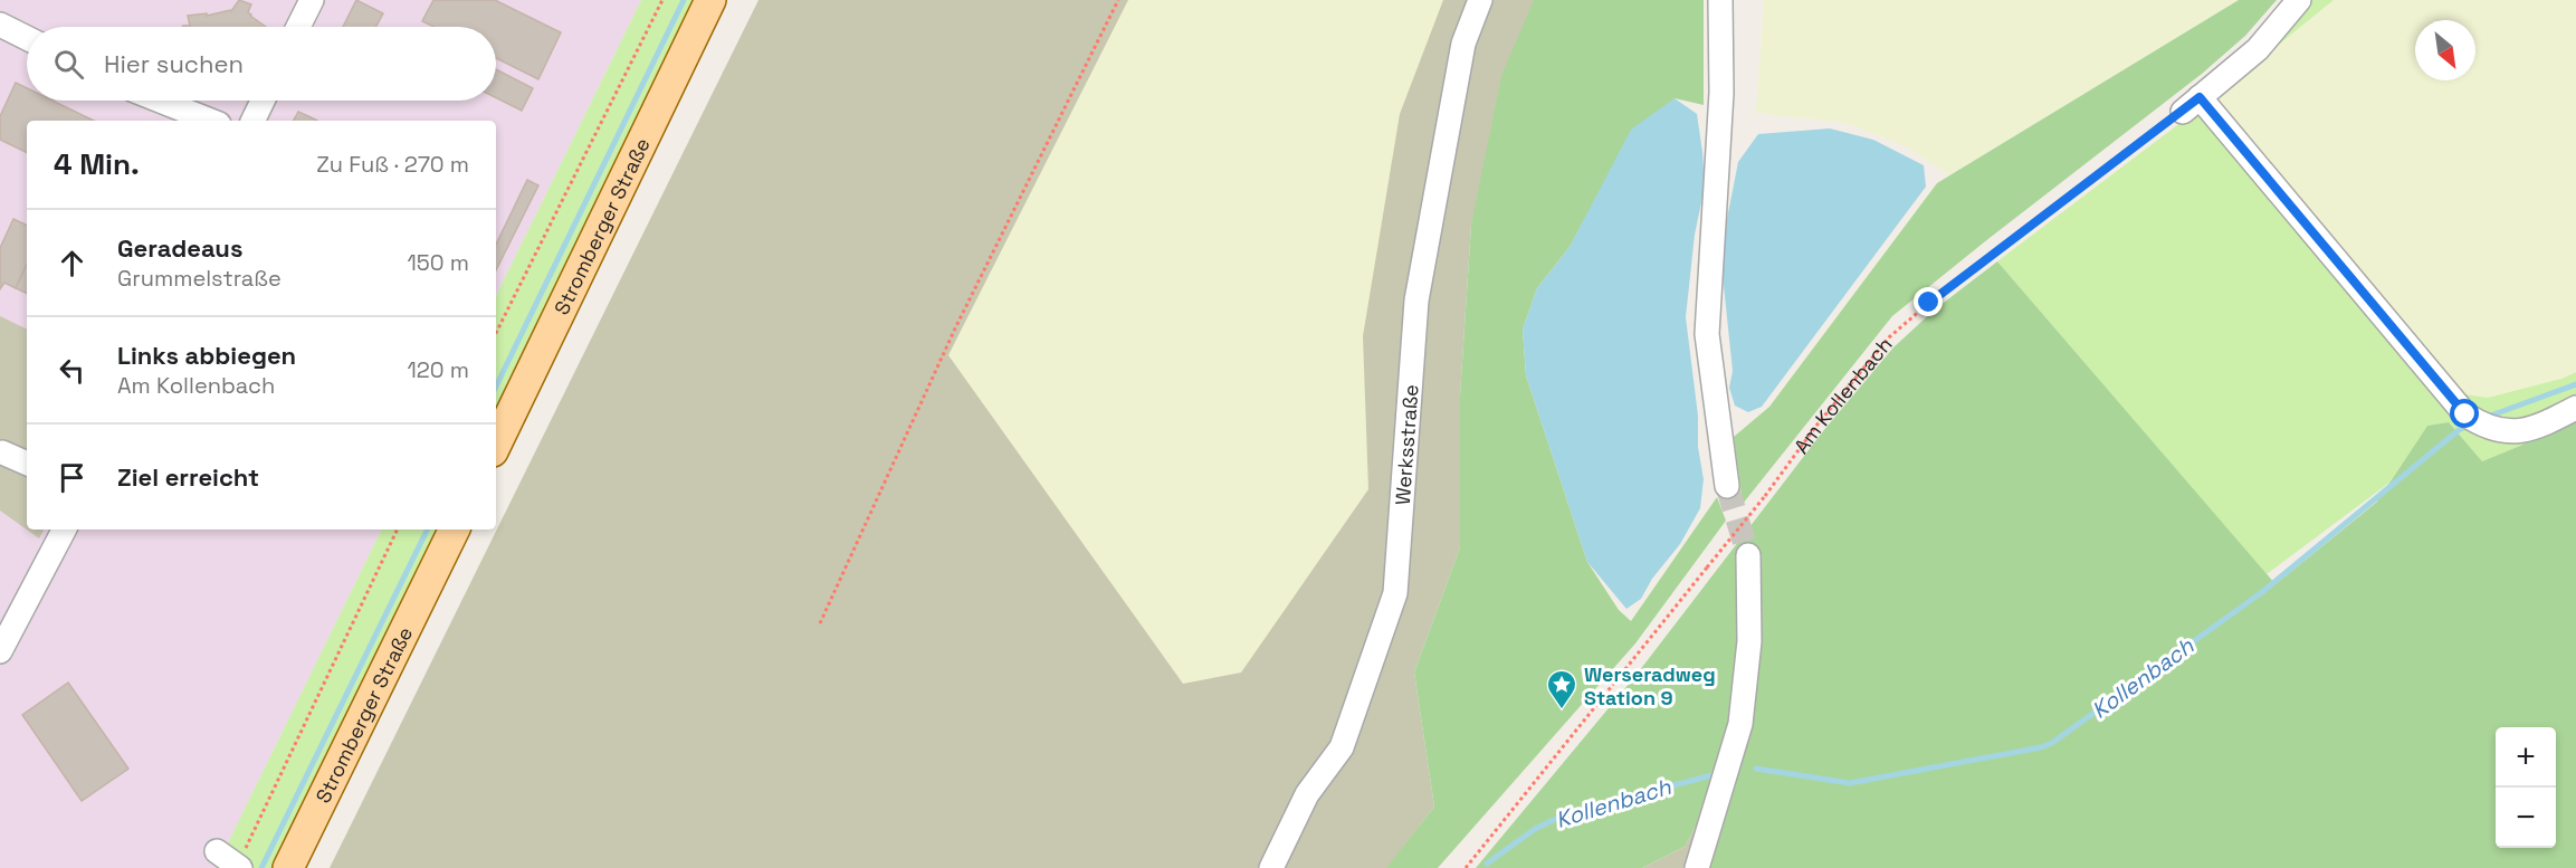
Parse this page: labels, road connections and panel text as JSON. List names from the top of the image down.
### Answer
{
  "streets": {
    "main road": ["Stromberger Straße"],
    "street": ["Werksstraße"],
    "path": ["Am Kollenbach"]
  },
  "water": ["Kollenbach"],
  "places": {
    "place": ["Werseradweg Station 9"]
  },
  "north": "bottom right",
  "page": {
    "search": "Hier suchen",
    "heading": ["4 Min.", "Zu Fuß · 270 m"],
    "list": [
      ["Geradeaus", "Grummelstraße", "150 m"],
      ["Links abbiegen", "Am Kollenbach", "120 m"],
      "Ziel erreicht"
    ],
    "map_buttons": ["+", "−"]
  }
}
